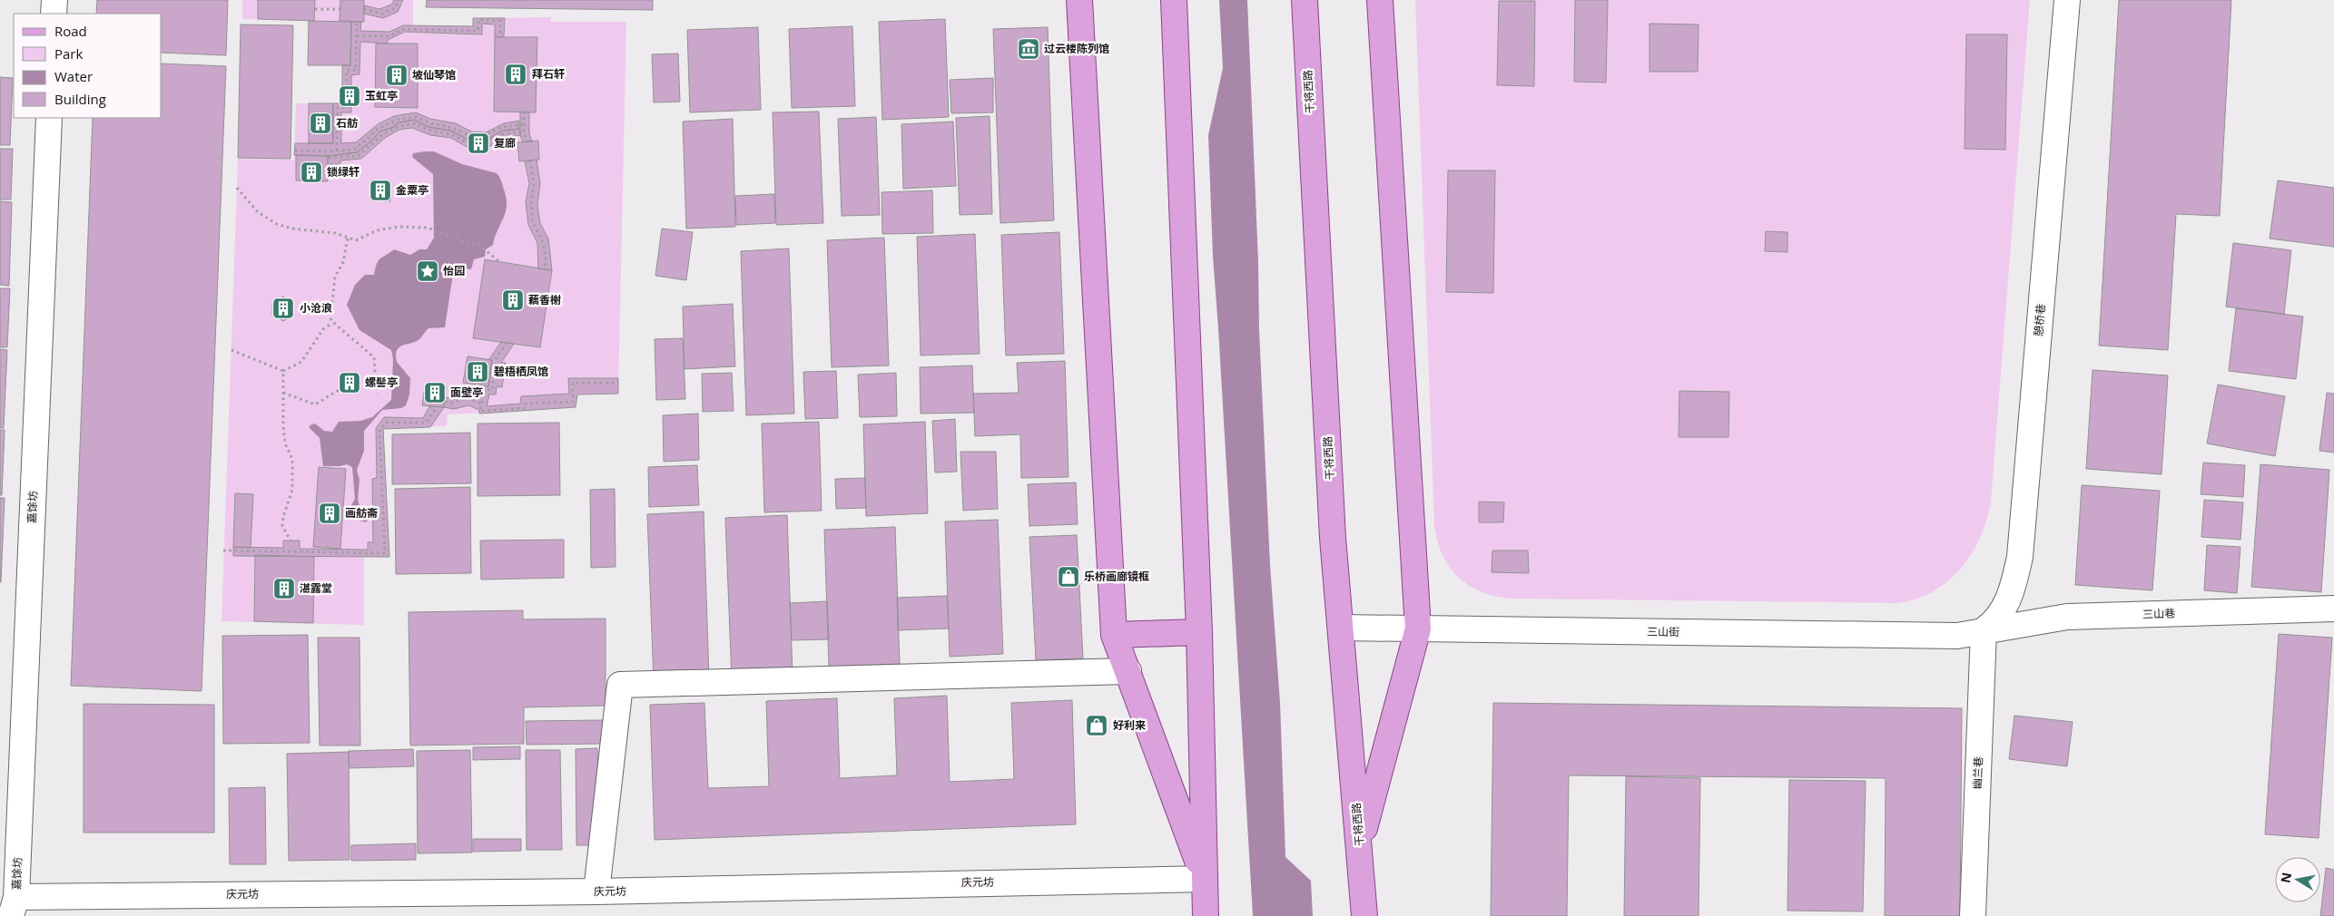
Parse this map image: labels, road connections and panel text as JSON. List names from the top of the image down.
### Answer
{
  "streets": {
    "main road": ["干将西路"],
    "street": [
      "憩桥巷",
      "嘉馀坊",
      "三山巷",
      "三山街",
      "幽兰巷",
      "庆元坊"
    ]
  },
  "crossings": [
    ["干将西路", "三山街"],
    ["憩桥巷", "三山巷"],
    ["憩桥巷", "三山街"],
    ["憩桥巷", "幽兰巷"],
    ["嘉馀坊", "庆元坊"],
    ["三山巷", "三山街"],
    ["三山巷", "幽兰巷"],
    ["三山街", "幽兰巷"]
  ],
  "places": {
    "museum": ["过云楼陈列馆"],
    "building": [
      "拜石轩",
      "坡仙琴馆",
      "玉虹亭",
      "石舫",
      "复廊",
      "锁绿轩",
      "金粟亭",
      "藕香榭",
      "小沧浪",
      "碧梧栖凤馆",
      "螺髻亭",
      "面壁亭",
      "画舫斋",
      "湛露堂"
    ],
    "place": ["怡园"],
    "shop": ["乐桥画廊镜框", "好利来"]
  },
  "legend": [
    "Road",
    "Park",
    "Water",
    "Building"
  ],
  "north": "left"
}
